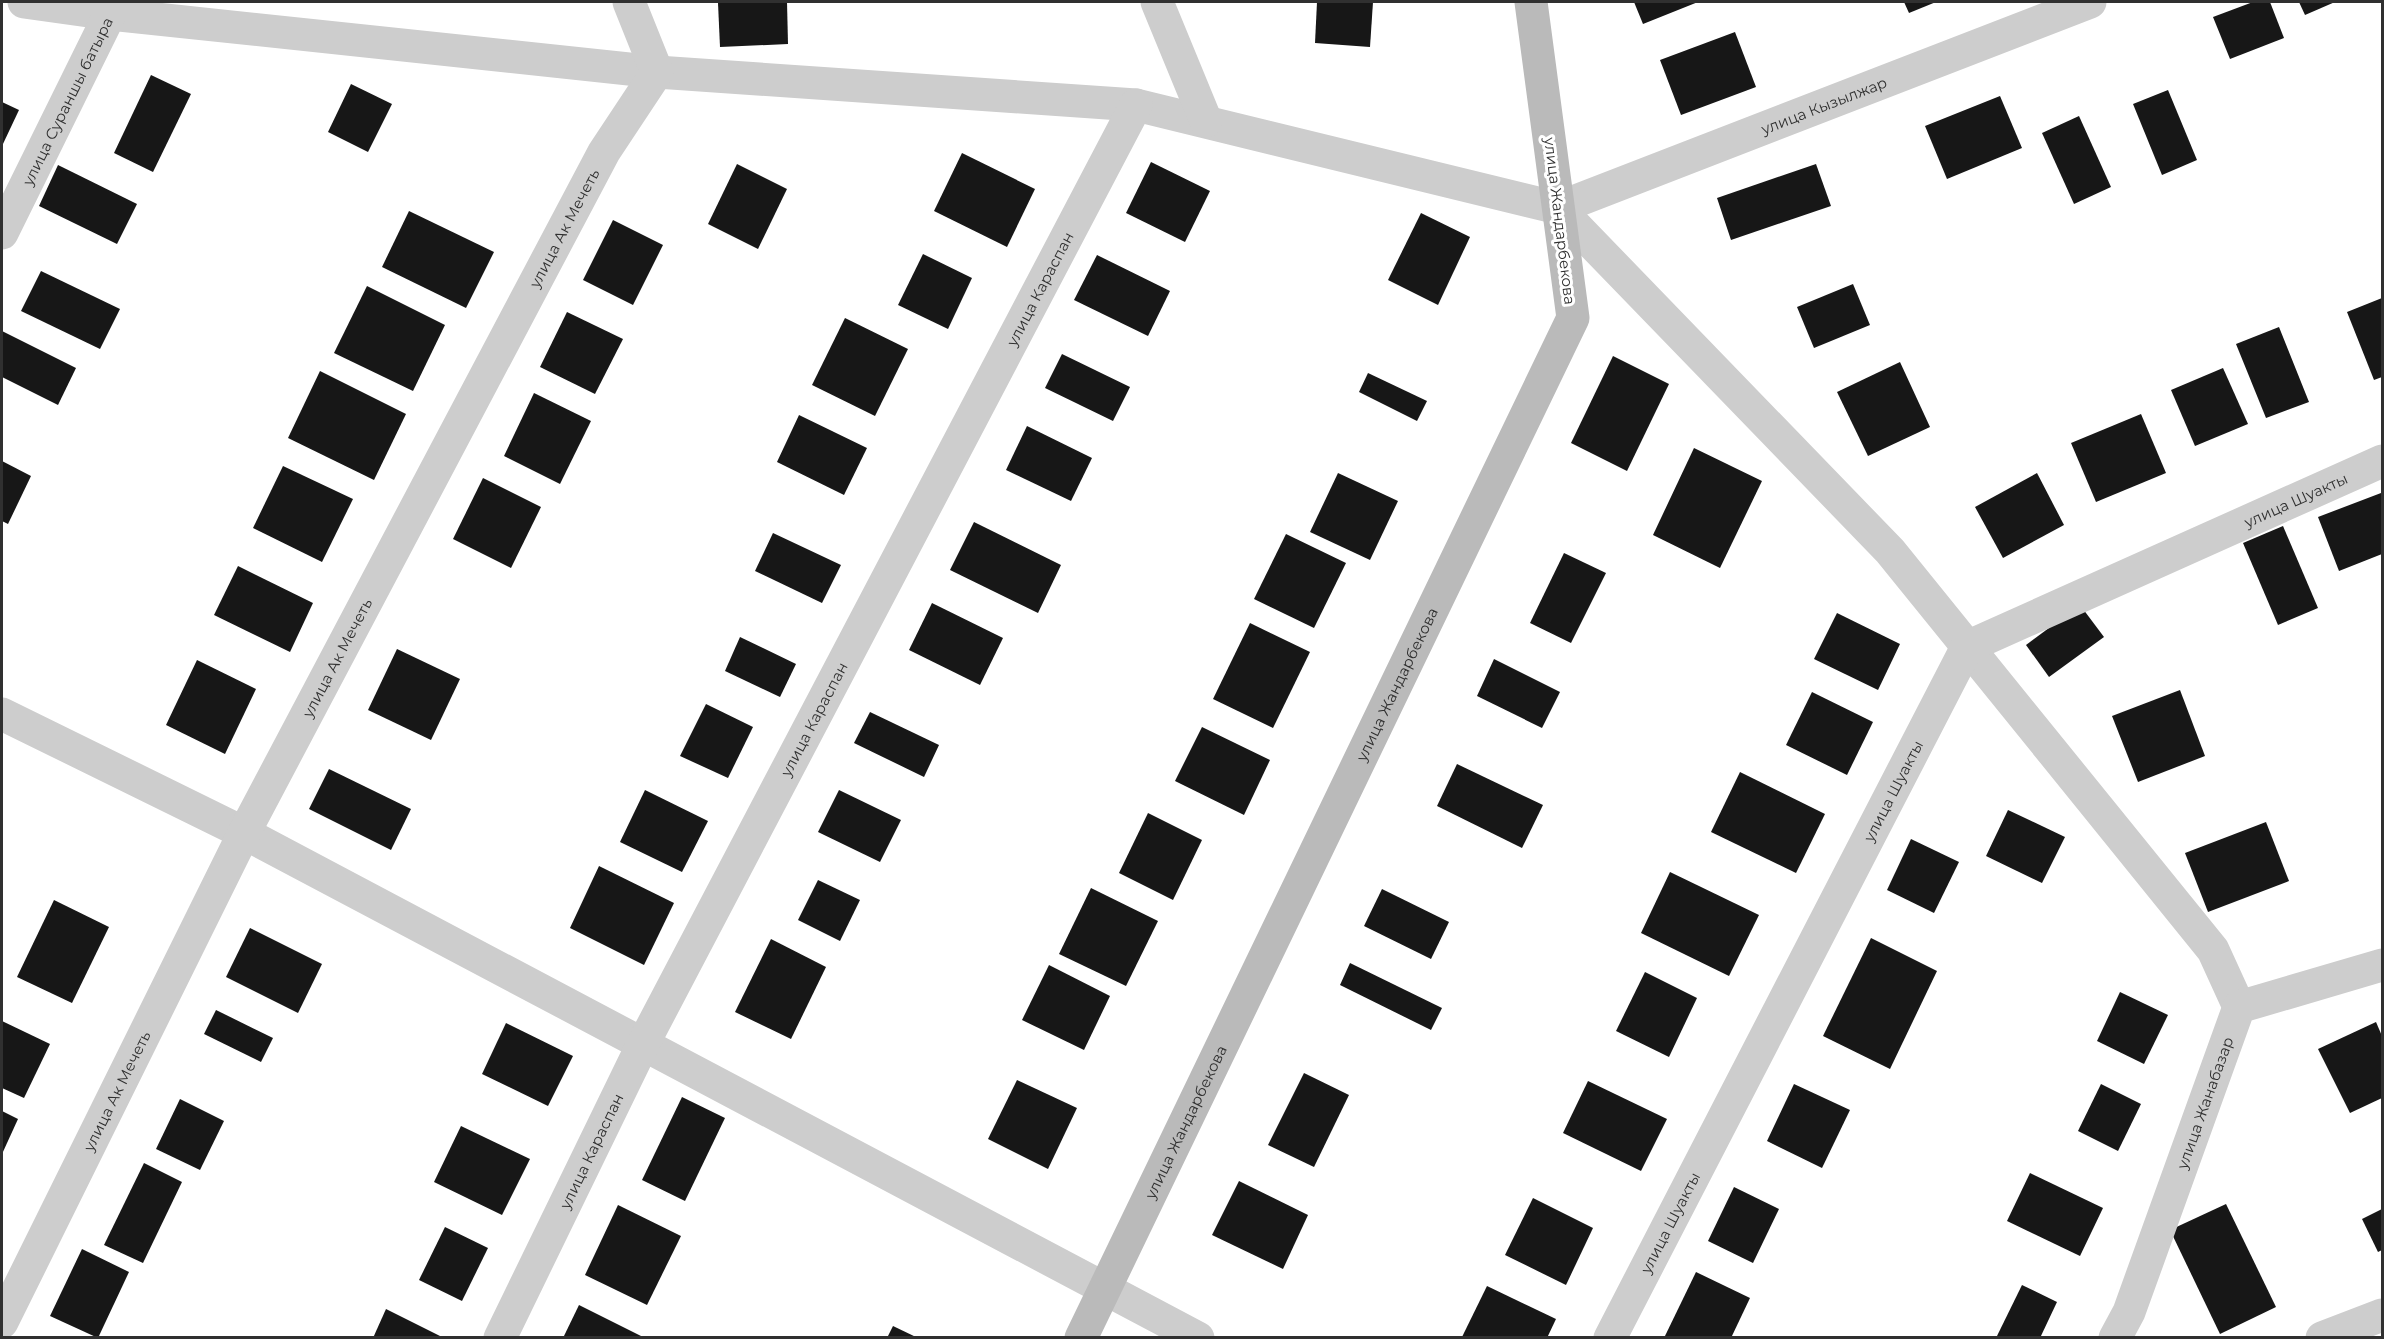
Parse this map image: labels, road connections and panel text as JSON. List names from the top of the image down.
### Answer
{
  "streets": {
    "street": [
      "улица Сураншы батыра",
      "улица Кызылжар",
      "улица Жандарбекова",
      "улица Ак Мечеть",
      "улица Караспан",
      "улица Шуакты",
      "улица Жанабазар"
    ]
  },
  "crossings": [
    ["улица Кызылжар", "улица Жандарбекова"]
  ]
}
